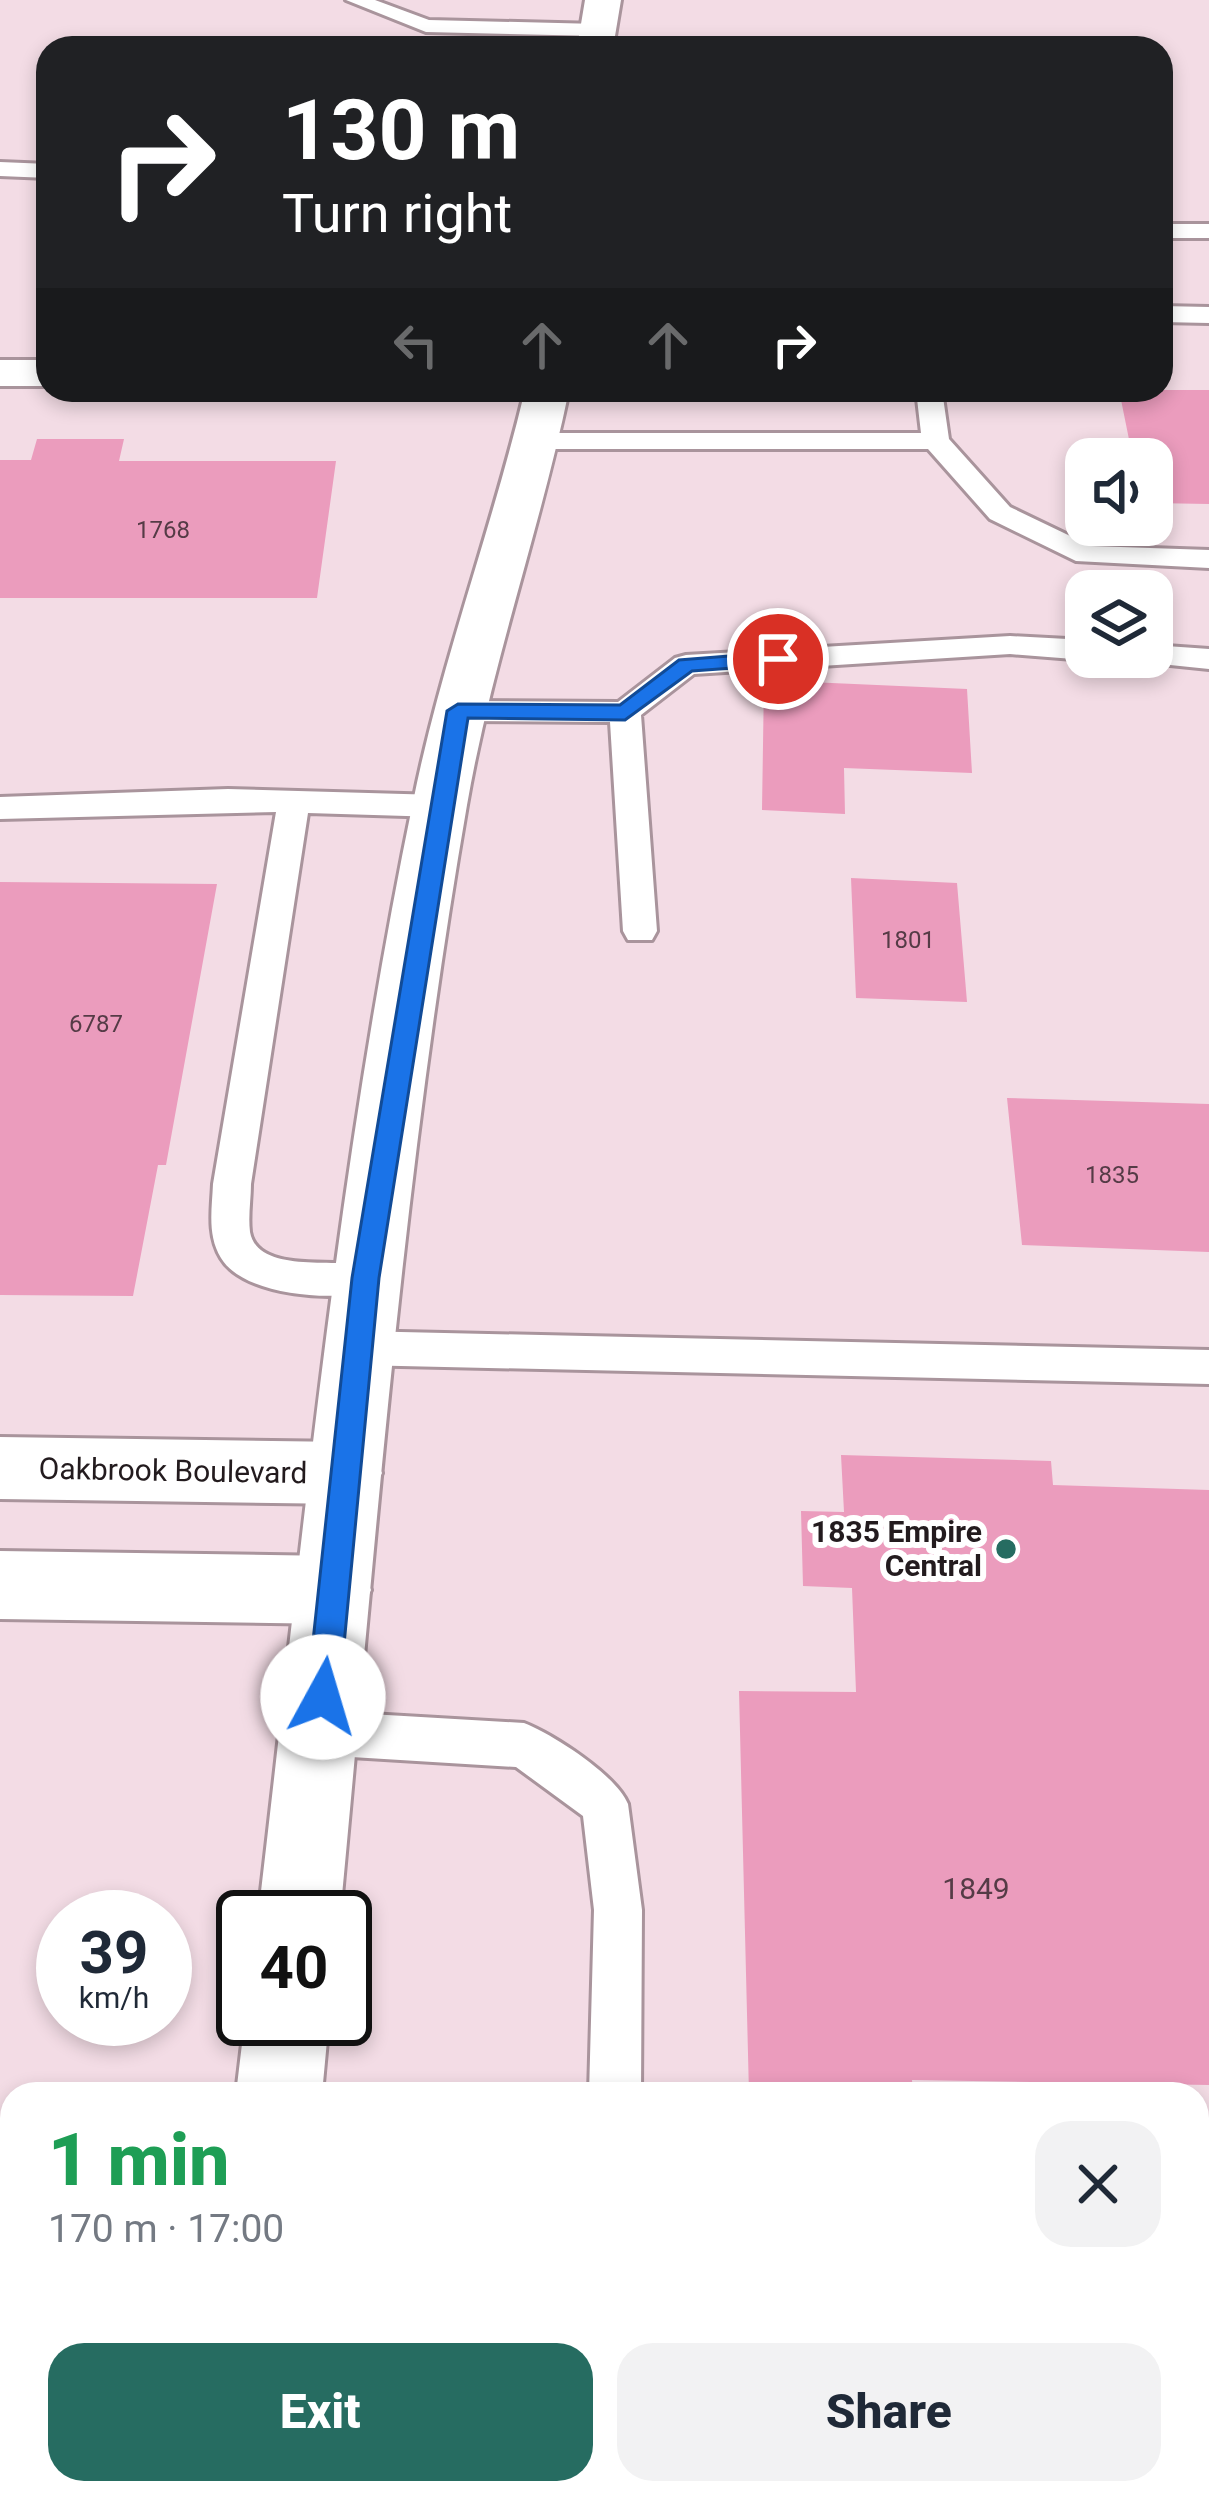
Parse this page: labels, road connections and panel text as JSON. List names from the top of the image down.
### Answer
{
  "streets": {
    "street": ["Oakbrook Boulevard"]
  },
  "places": ["1835 Empire Central"],
  "house_numbers": [
    "1768",
    "1801",
    "6787",
    "1835",
    "1849"
  ],
  "page": {
    "turn": ["130 m", "Turn right"],
    "speed": "39 km/h",
    "limit": "40",
    "heading": ["1 min", "170 m · 17:00"],
    "buttons": ["Exit", "Share"]
  }
}
